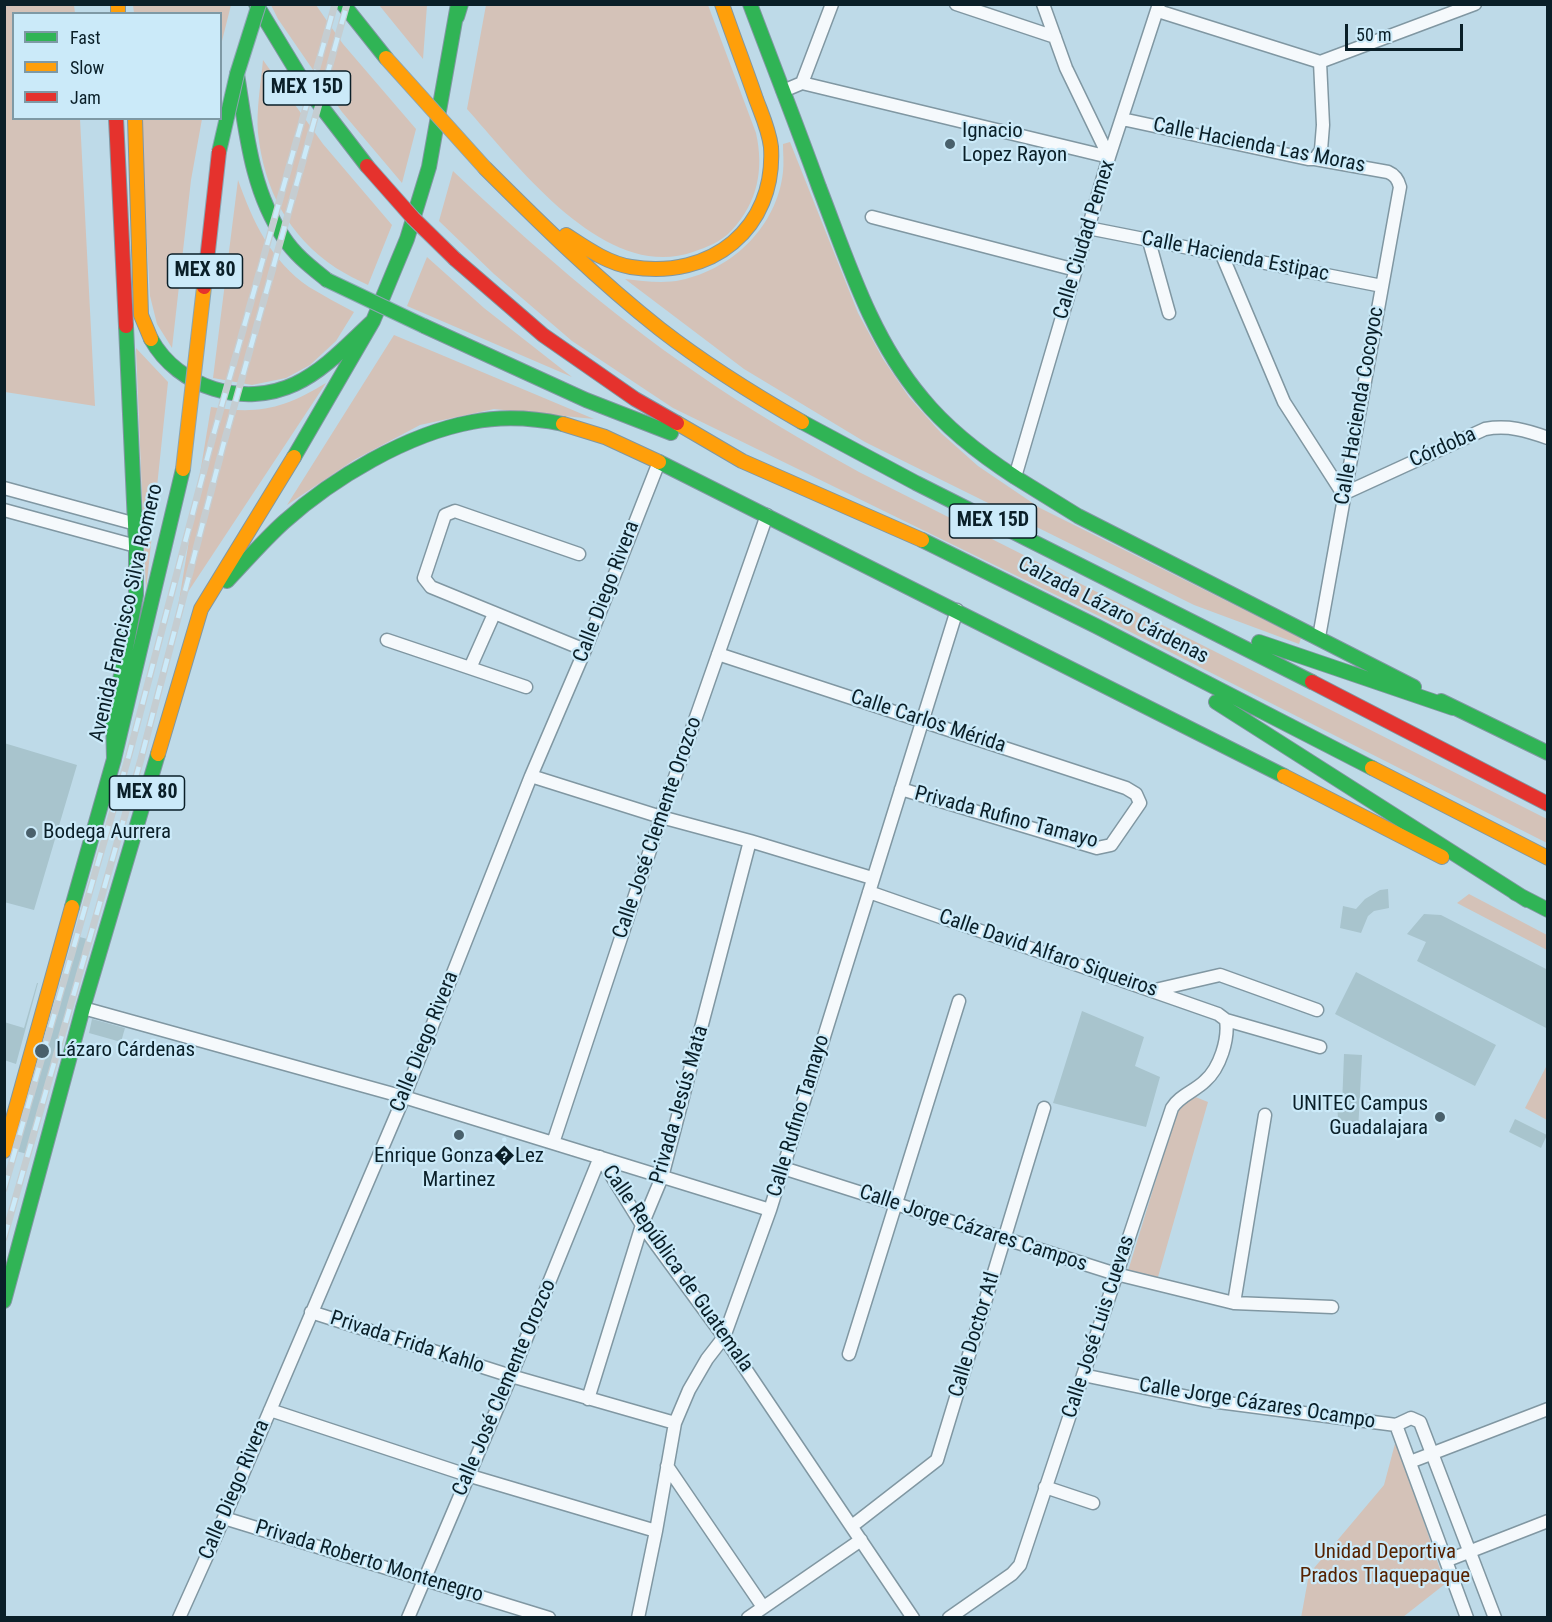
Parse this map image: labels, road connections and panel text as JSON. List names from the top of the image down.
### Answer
{
  "streets": {
    "main road": [
      "MEX 15D",
      "MEX 80",
      "Calzada Lázaro Cárdenas",
      "Avenida Francisco Silva Romero"
    ],
    "street": [
      "Calle Hacienda Las Moras",
      "Calle Ciudad Pemex",
      "Calle Hacienda Estipac",
      "Calle Hacienda Cocoyoc",
      "Córdoba",
      "Calle Diego Rivera",
      "Calle Carlos Mérida",
      "Privada Rufino Tamayo",
      "Calle José Clemente Orozco",
      "Calle David Alfaro Siqueiros",
      "Privada Jesús Mata",
      "Calle Rufino Tamayo",
      "Calle Jorge Cázares Campos",
      "Calle República de Guatemala",
      "Calle José Luis Cuevas",
      "Calle Doctor Atl",
      "Privada Frida Kahlo",
      "Calle Jorge Cázares Ocampo",
      "Privada Roberto Montenegro"
    ]
  },
  "crossings": [
    ["Calle Hacienda Las Moras", "Calle Ciudad Pemex"],
    ["Calle Hacienda Las Moras", "Calle Hacienda Cocoyoc"],
    ["Calle Ciudad Pemex", "Calle Hacienda Estipac"],
    ["Calle Hacienda Estipac", "Calle Hacienda Cocoyoc"],
    ["MEX 80", "Calzada Lázaro Cárdenas"],
    ["MEX 80", "Avenida Francisco Silva Romero"],
    ["MEX 80", "Calle República de Guatemala"],
    ["Calle Hacienda Cocoyoc", "Córdoba"],
    ["Calle Diego Rivera", "Calle República de Guatemala"],
    ["Calle Diego Rivera", "Privada Frida Kahlo"],
    ["Calle Diego Rivera", "Privada Roberto Montenegro"],
    ["Calle Carlos Mérida", "Privada Rufino Tamayo"],
    ["Calle Carlos Mérida", "Calle José Clemente Orozco"],
    ["Calle Carlos Mérida", "Calle Rufino Tamayo"],
    ["Privada Rufino Tamayo", "Calle Rufino Tamayo"],
    ["Calle José Clemente Orozco", "Calle República de Guatemala"],
    ["Calle José Clemente Orozco", "Privada Frida Kahlo"],
    ["Calle José Clemente Orozco", "Privada Roberto Montenegro"],
    ["Calle David Alfaro Siqueiros", "Calle Rufino Tamayo"],
    ["Calle David Alfaro Siqueiros", "Calle José Luis Cuevas"],
    ["Privada Jesús Mata", "Calle República de Guatemala"],
    ["Privada Jesús Mata", "Privada Frida Kahlo"],
    ["Calle Rufino Tamayo", "Calle Jorge Cázares Campos"],
    ["Calle Rufino Tamayo", "Calle República de Guatemala"],
    ["Calle Rufino Tamayo", "Privada Frida Kahlo"],
    ["Calle Jorge Cázares Campos", "Calle José Luis Cuevas"],
    ["Calle Jorge Cázares Campos", "Calle Doctor Atl"],
    ["Calle República de Guatemala", "Calle Doctor Atl"],
    ["Calle José Luis Cuevas", "Calle Jorge Cázares Ocampo"]
  ],
  "parks": ["Unidad Deportiva Prados Tlaquepaque"],
  "places": [
    "Ignacio Lopez Rayon",
    "Bodega Aurrera",
    "Lázaro Cárdenas",
    "UNITEC Campus Guadalajara",
    "Enrique Gonza�Lez Martinez"
  ],
  "legend": ["Fast", "Slow", "Jam"],
  "scale_bar": "50 m"
}
